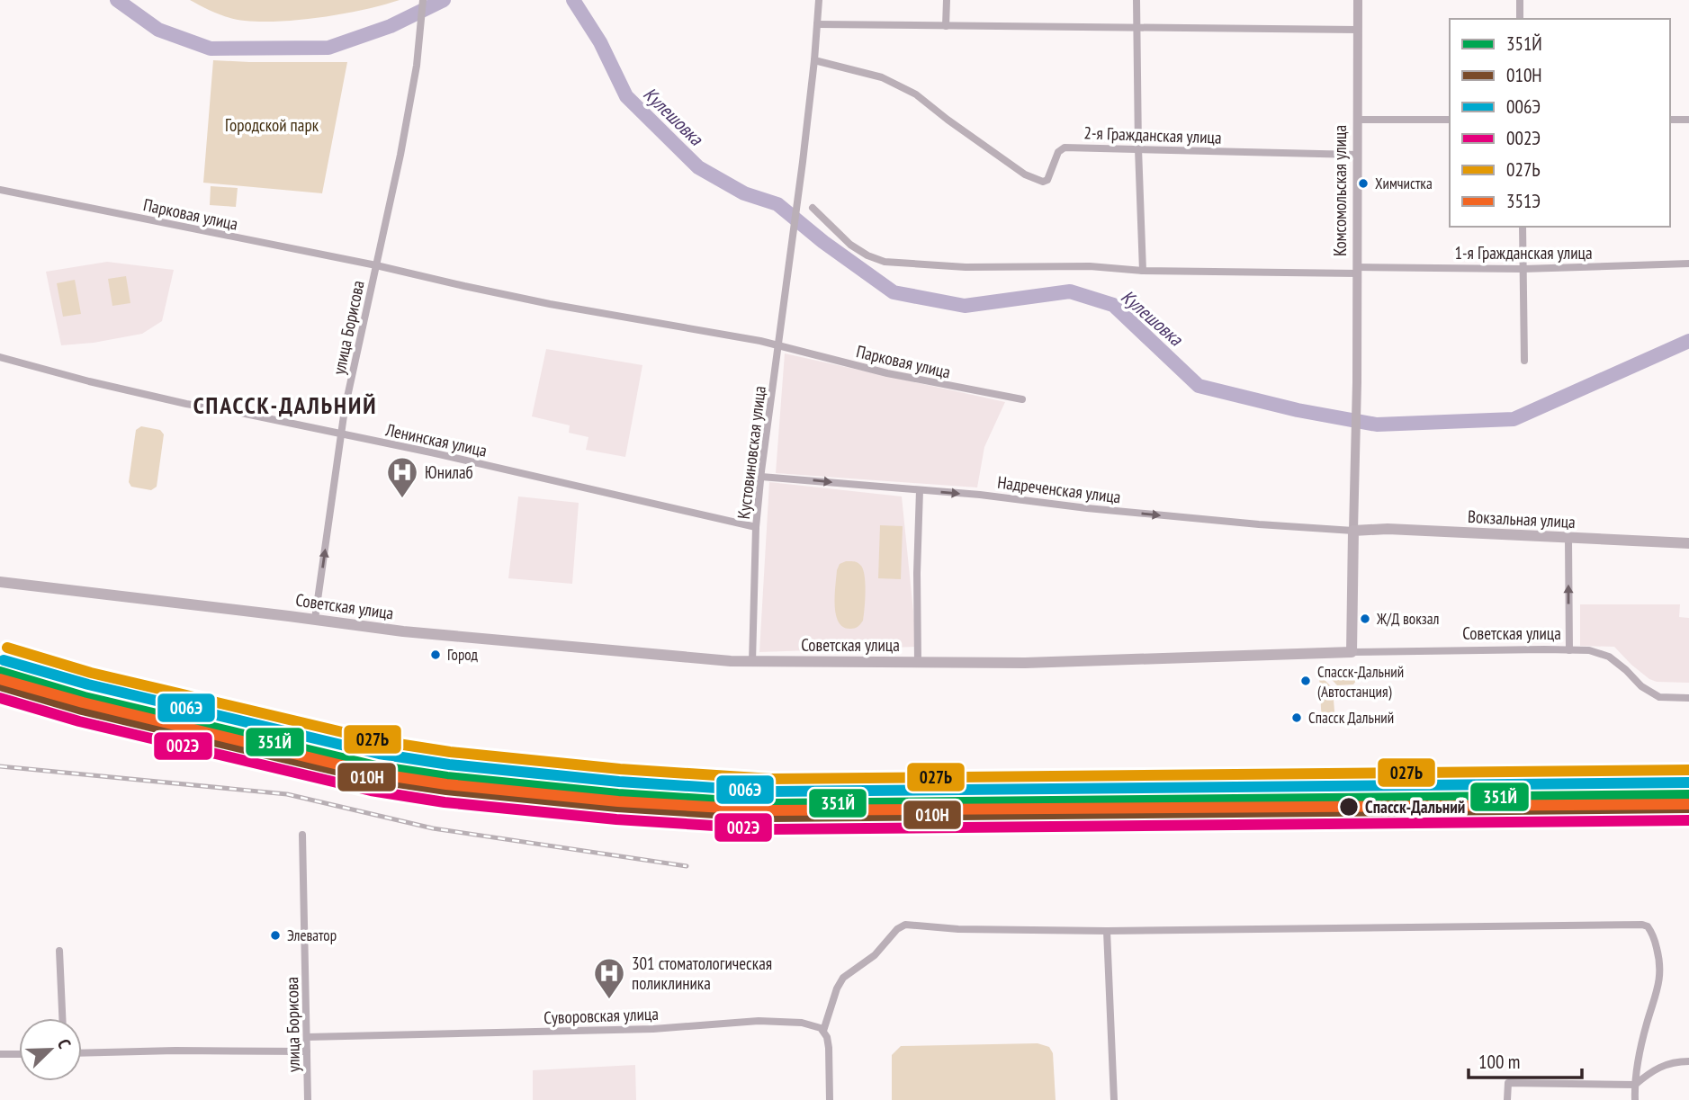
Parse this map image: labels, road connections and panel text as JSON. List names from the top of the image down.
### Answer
{
  "streets": {
    "main road": ["Комсомольская улица", "Вокзальная улица", "Советская улица"],
    "street": [
      "2-я Гражданская улица",
      "Парковая улица",
      "1-я Гражданская улица",
      "улица Борисова",
      "Ленинская улица",
      "Кустовиновская улица",
      "Надреченская улица",
      "Суворовская улица"
    ]
  },
  "crossings": [
    ["2-я Гражданская улица", "Комсомольская улица"],
    ["2-я Гражданская улица", "Кустовиновская улица"],
    ["Комсомольская улица", "1-я Гражданская улица"],
    ["Комсомольская улица", "Надреченская улица"],
    ["Комсомольская улица", "Вокзальная улица"],
    ["Парковая улица", "улица Борисова"],
    ["Парковая улица", "Кустовиновская улица"],
    ["улица Борисова", "Ленинская улица"],
    ["улица Борисова", "Советская улица"],
    ["улица Борисова", "Суворовская улица"],
    ["Ленинская улица", "Кустовиновская улица"],
    ["Кустовиновская улица", "Надреченская улица"],
    ["Кустовиновская улица", "Советская улица"],
    ["Надреченская улица", "Вокзальная улица"]
  ],
  "one_way": ["Надреченская улица"],
  "districts": ["СПАССК-ДАЛЬНИЙ"],
  "water": ["Кулешовка"],
  "parks": ["Городской парк"],
  "places": {
    "other": [
      "Химчистка",
      "Ж/Д вокзал",
      "Город",
      "Спасск-Дальний (Автостанция)",
      "Спасск Дальний",
      "Спасск-Дальний",
      "Элеватор"
    ],
    "hospital": ["Юнилаб", "301 стоматологическая поликлиника"]
  },
  "lines": [
    "transit line 027Ь",
    "transit line 006Э",
    "transit line 351Й",
    "transit line 351Э",
    "transit line 010Н",
    "transit line 002Э"
  ],
  "legend": [
    "351Й",
    "010Н",
    "006Э",
    "002Э",
    "027Ь",
    "351Э"
  ],
  "scale_bar": "100 m",
  "north": "top right"
}
